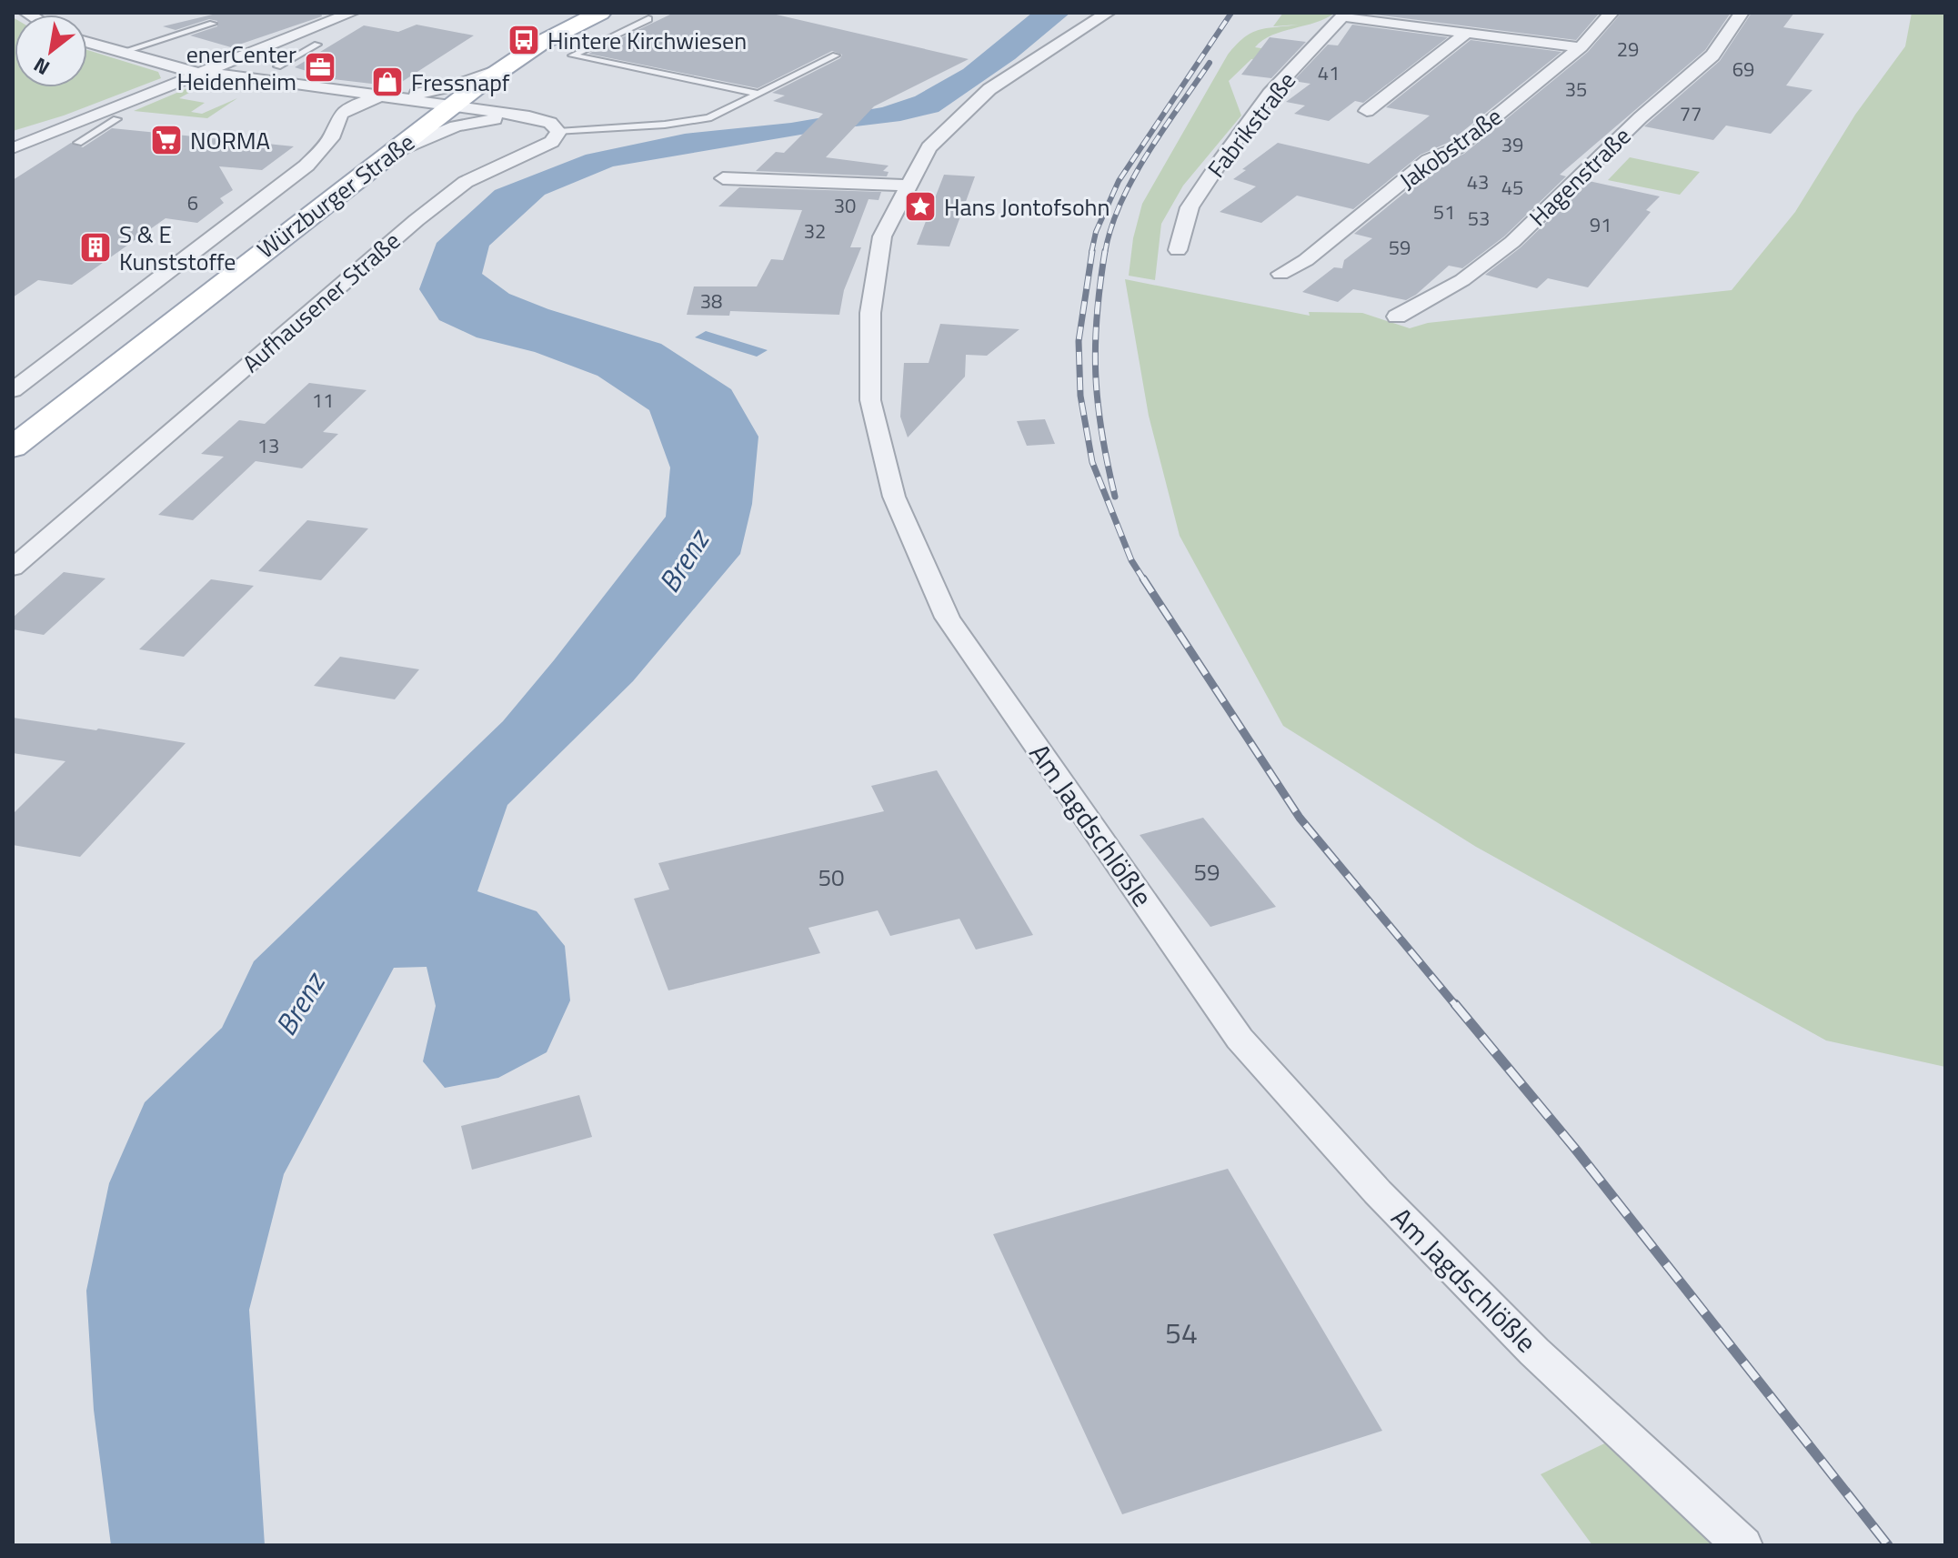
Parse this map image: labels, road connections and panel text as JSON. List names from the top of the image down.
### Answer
{
  "streets": {
    "main road": ["Würzburger Straße"],
    "street": [
      "Fabrikstraße",
      "Jakobstraße",
      "Hagenstraße",
      "Aufhausener Straße",
      "Am Jagdschlößle"
    ]
  },
  "water": ["Brenz"],
  "places": {
    "bus stop": ["Hintere Kirchwiesen"],
    "office": ["enerCenter Heidenheim"],
    "shop": ["Fressnapf"],
    "supermarket": ["NORMA"],
    "place": ["Hans Jontofsohn"],
    "building": ["S & E Kunststoffe"]
  },
  "house_numbers": [
    "29",
    "69",
    "41",
    "35",
    "77",
    "39",
    "43",
    "45",
    "6",
    "30",
    "51",
    "53",
    "91",
    "32",
    "59",
    "38",
    "11",
    "13",
    "59",
    "50",
    "54"
  ],
  "north": "bottom left"
}
